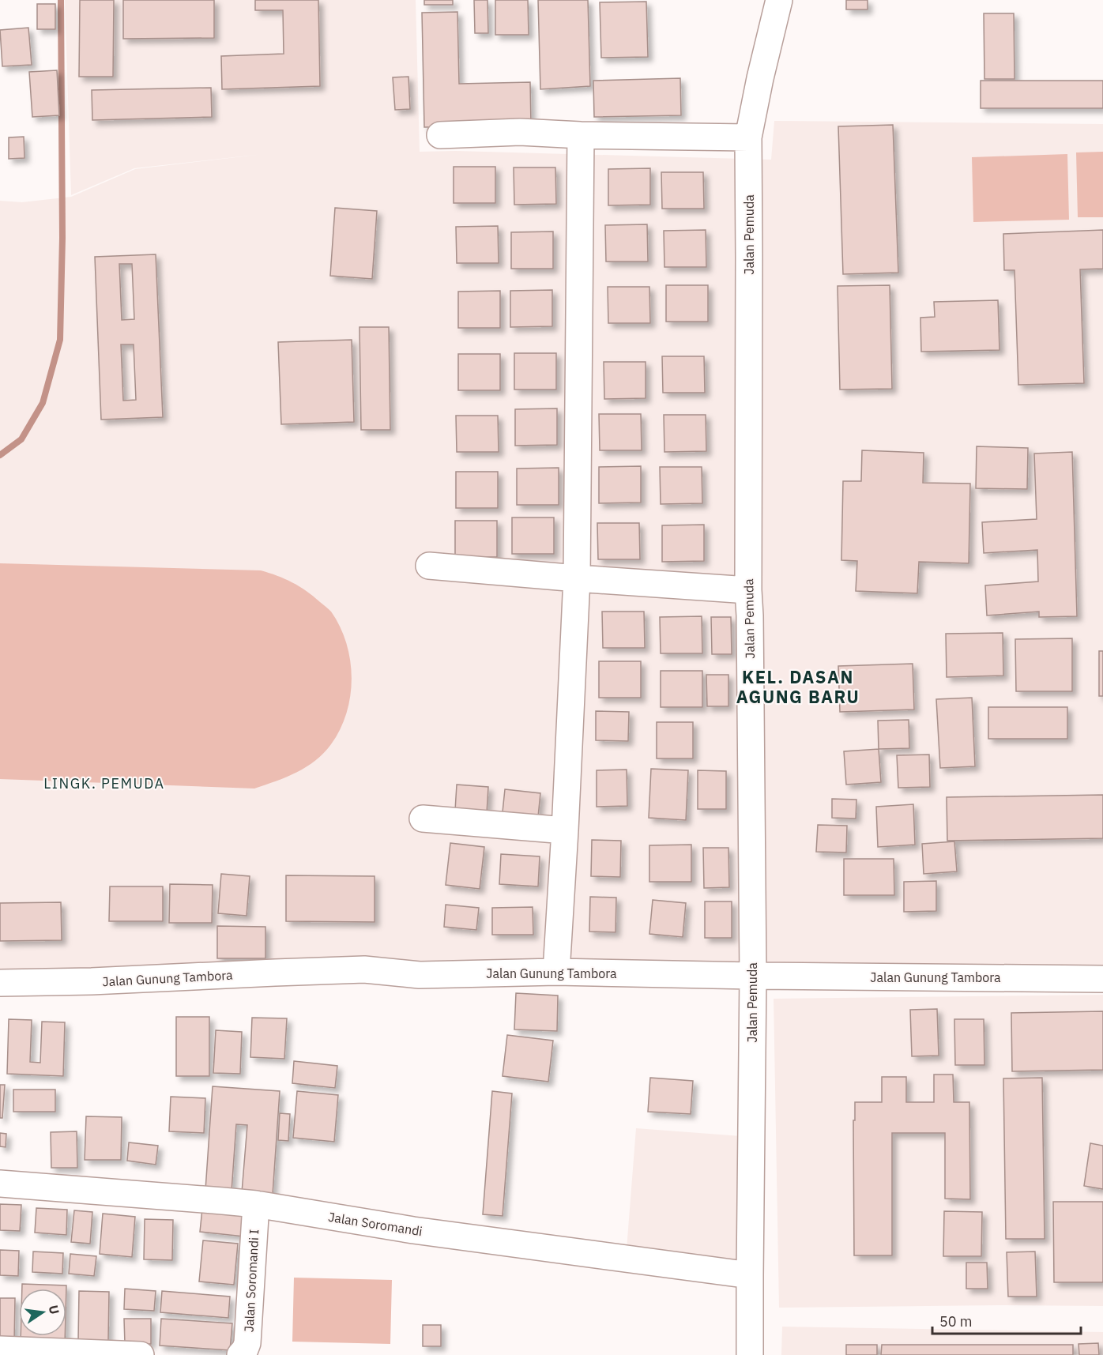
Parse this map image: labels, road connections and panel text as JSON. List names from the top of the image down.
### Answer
{
  "streets": {
    "street": [
      "Jalan Pemuda",
      "Jalan Gunung Tambora",
      "Jalan Soromandi",
      "Jalan Soromandi I"
    ]
  },
  "crossings": [
    ["Jalan Pemuda", "Jalan Gunung Tambora"],
    ["Jalan Pemuda", "Jalan Soromandi"],
    ["Jalan Soromandi", "Jalan Soromandi I"]
  ],
  "districts": ["KEL. DASAN AGUNG BARU", "LINGK. PEMUDA"],
  "scale_bar": "50 m",
  "north": "right"
}
